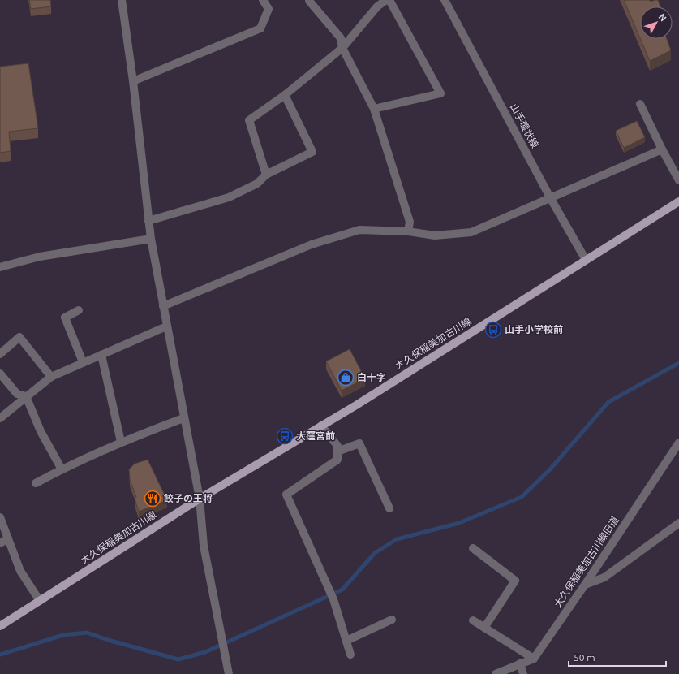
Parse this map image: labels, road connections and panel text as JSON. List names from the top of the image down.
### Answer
{
  "streets": {
    "main road": ["大久保稲美加古川線"],
    "street": ["山手環状線", "大久保稲美加古川線旧道"]
  },
  "crossings": [
    ["山手環状線", "大久保稲美加古川線"]
  ],
  "places": {
    "bus stop": ["山手小学校前", "大窪宮前"],
    "shop": ["白十字"],
    "restaurant": ["餃子の王将"]
  },
  "scale_bar": "50 m",
  "north": "top right"
}
